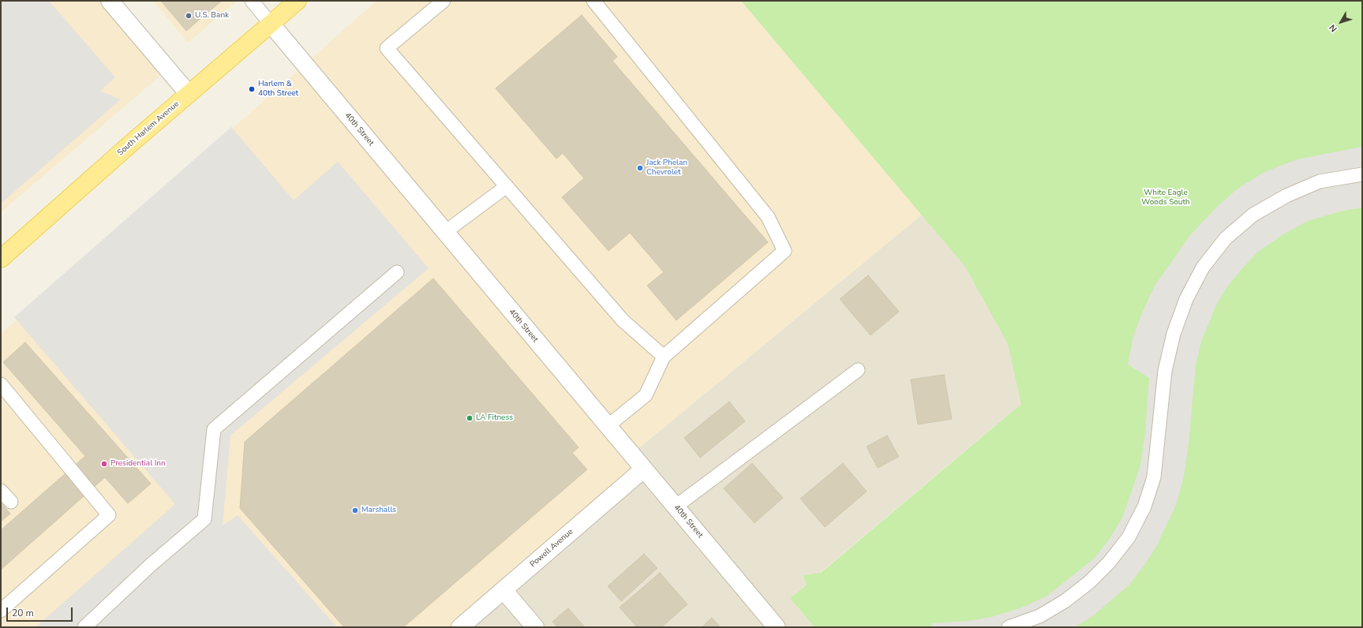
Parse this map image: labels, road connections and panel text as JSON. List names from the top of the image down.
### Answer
{
  "streets": {
    "main road": ["South Harlem Avenue"],
    "street": ["40th Street", "Powell Avenue"]
  },
  "crossings": [
    ["South Harlem Avenue", "40th Street"],
    ["40th Street", "Powell Avenue"]
  ],
  "parks": ["White Eagle Woods South"],
  "places": [
    "U.S. Bank",
    "Harlem & 40th Street",
    "Jack Phelan Chevrolet",
    "LA Fitness",
    "Presidential Inn",
    "Marshalls"
  ],
  "scale_bar": "20 m",
  "north": "bottom left"
}
